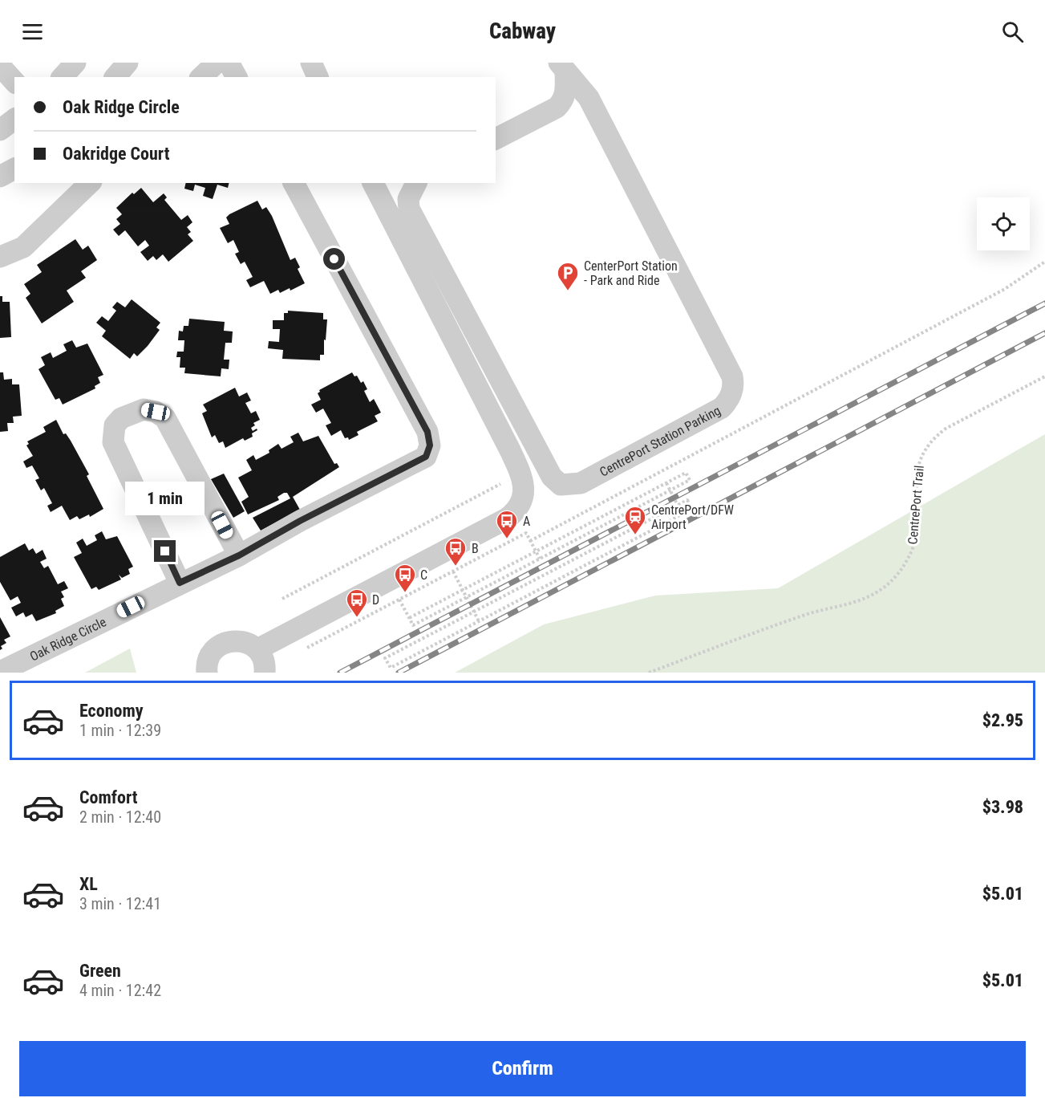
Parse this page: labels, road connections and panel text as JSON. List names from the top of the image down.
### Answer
{
  "streets": {
    "street": ["CentrePort Station Parking", "Oak Ridge Circle"],
    "path": ["CentrePort Trail"]
  },
  "places": {
    "parking": ["CenterPort Station - Park and Ride"],
    "station": ["CentrePort/DFW Airport"],
    "bus stop": [
      "A",
      "B",
      "C",
      "D"
    ]
  },
  "page": {
    "header": "Cabway",
    "banner": ["Oak Ridge Circle", "Oakridge Court"],
    "bubble": "1 min",
    "list": [
      {
        "name": "Economy",
        "note": "1 min · 12:39",
        "value": "$2.95"
      },
      {
        "name": "Comfort",
        "note": "2 min · 12:40",
        "value": "$3.98"
      },
      {
        "name": "XL",
        "note": "3 min · 12:41",
        "value": "$5.01"
      },
      {
        "name": "Green",
        "note": "4 min · 12:42",
        "value": "$5.01"
      }
    ],
    "buttons": "Confirm"
  }
}
